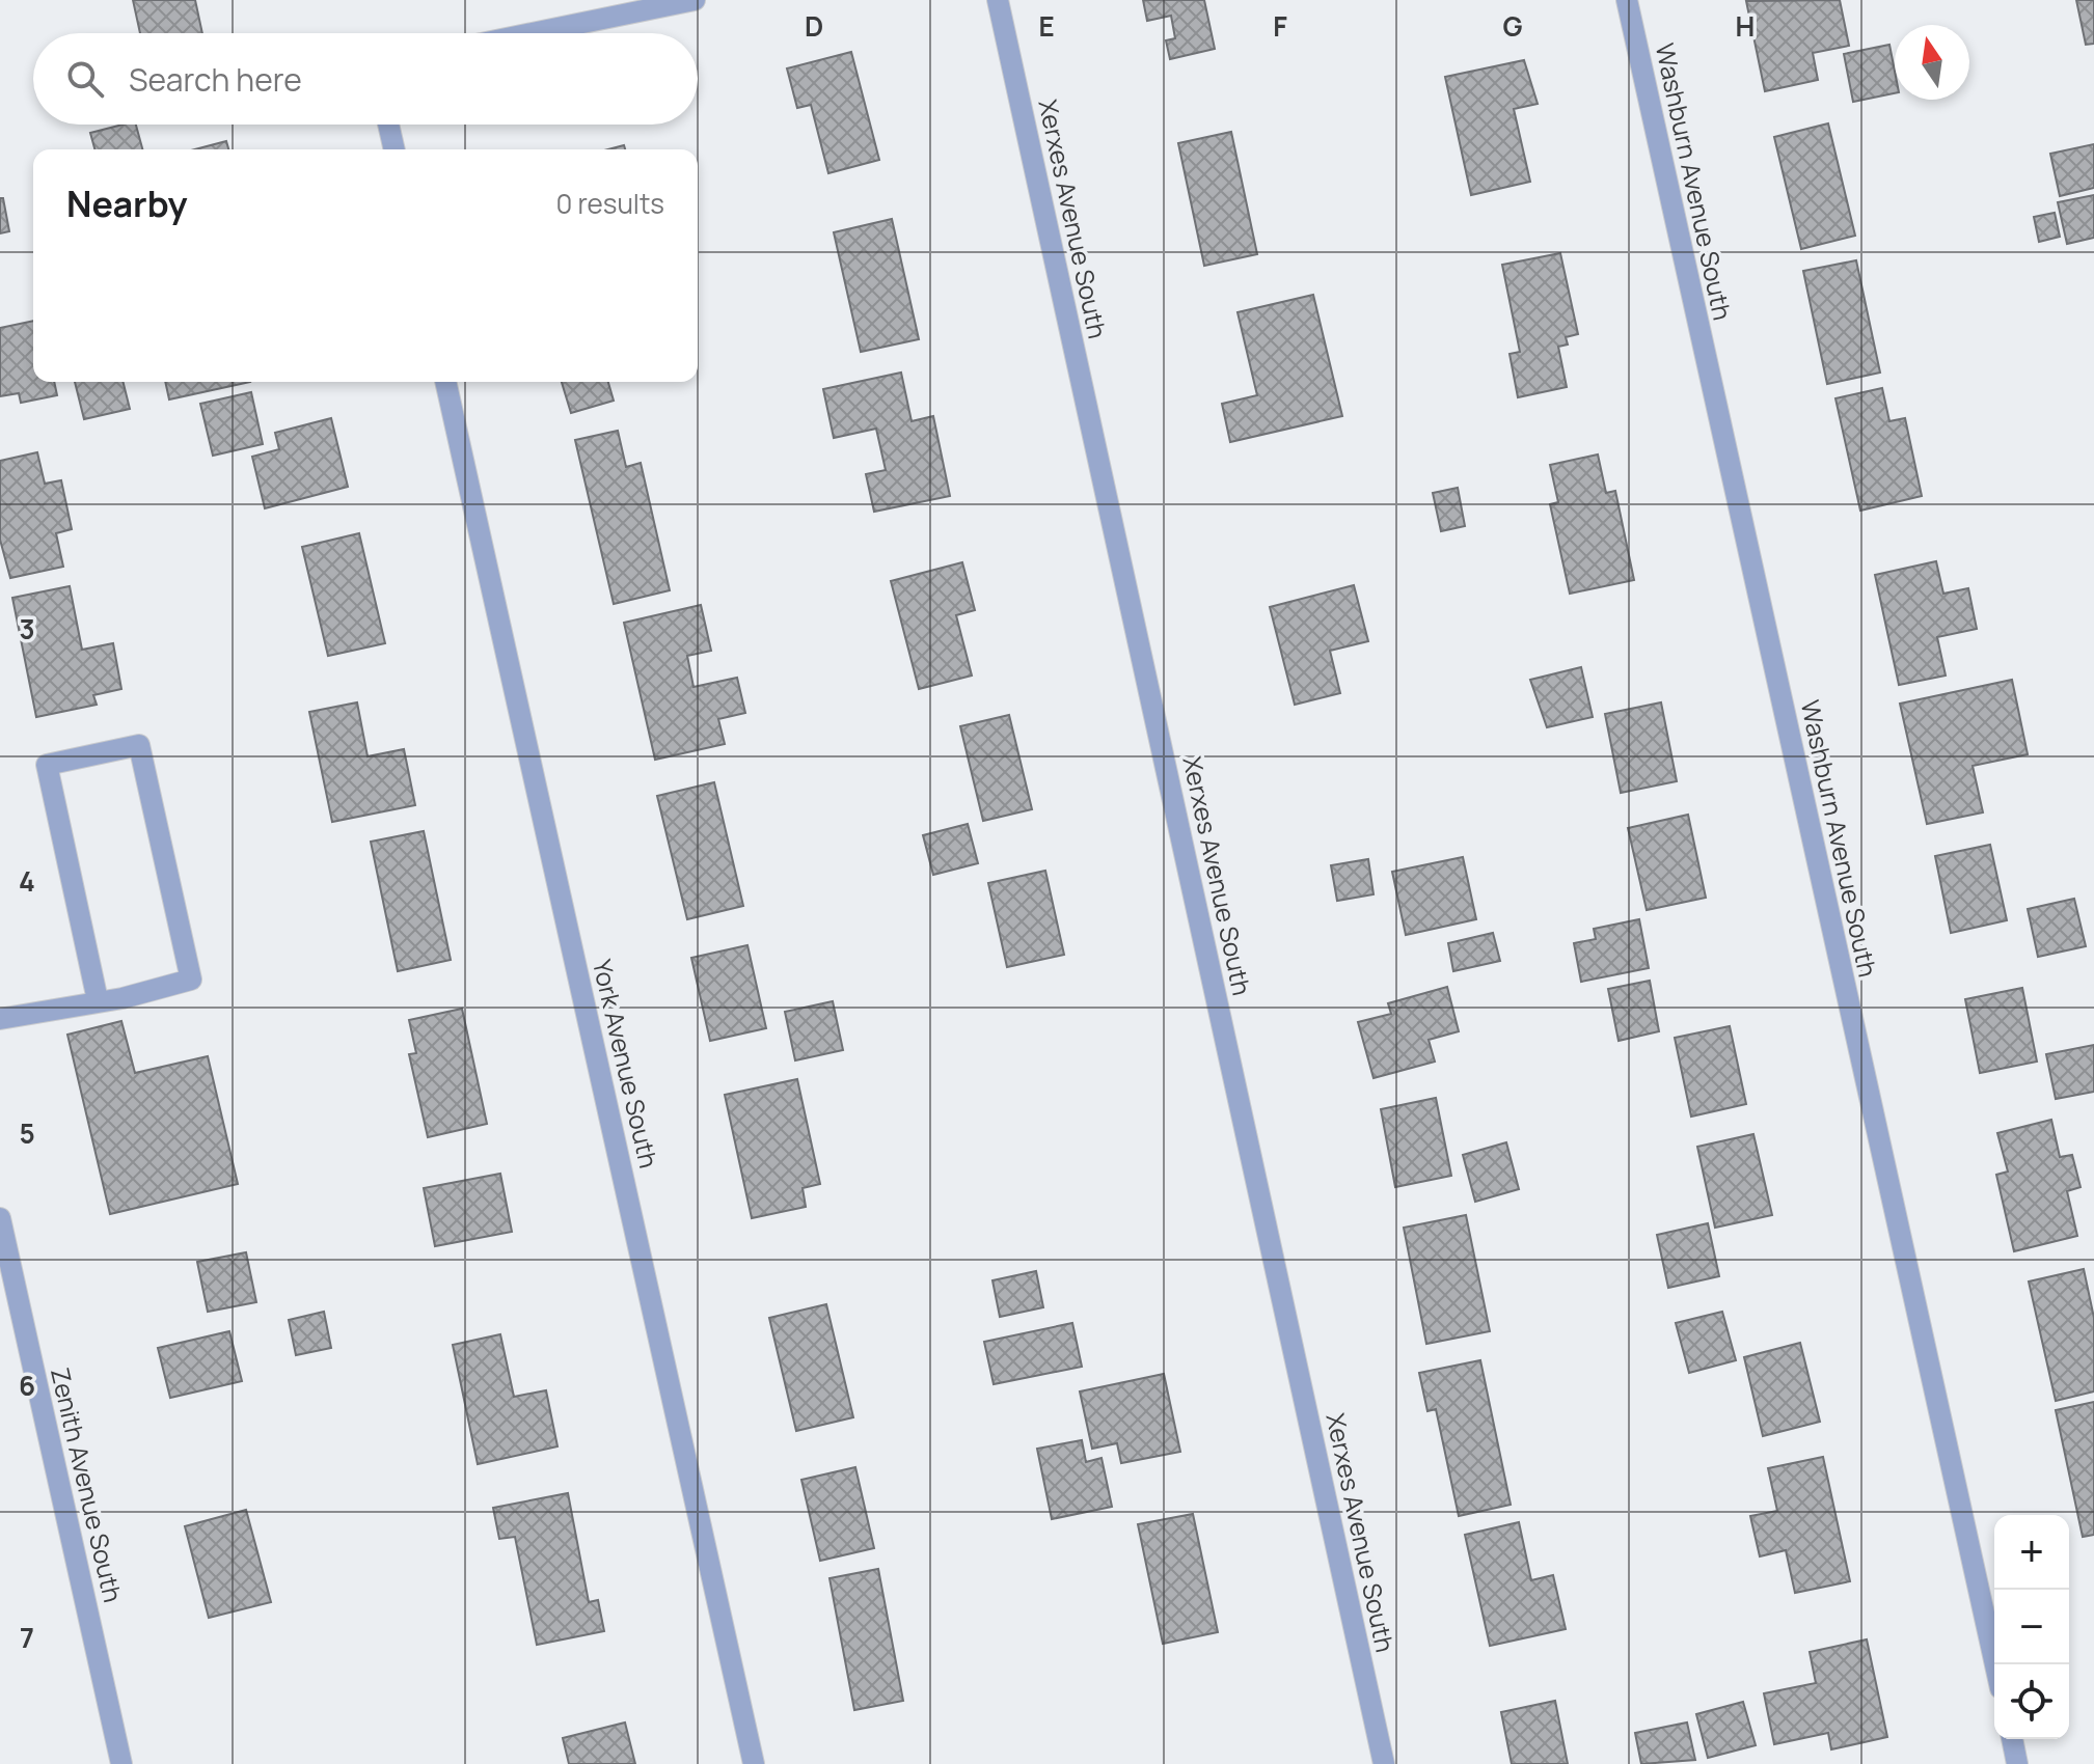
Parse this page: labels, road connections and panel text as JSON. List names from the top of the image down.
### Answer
{
  "streets": {
    "street": [
      "Washburn Avenue South",
      "Xerxes Avenue South",
      "York Avenue South",
      "Zenith Avenue South"
    ]
  },
  "north": "top",
  "page": {
    "search": "Search here",
    "heading": ["Nearby", "0 results"],
    "map_buttons": ["+", "−"]
  },
  "grid": {
    "columns": [
      "D",
      "E",
      "F",
      "G",
      "H"
    ],
    "rows": [
      "3",
      "4",
      "5",
      "6",
      "7"
    ]
  }
}
